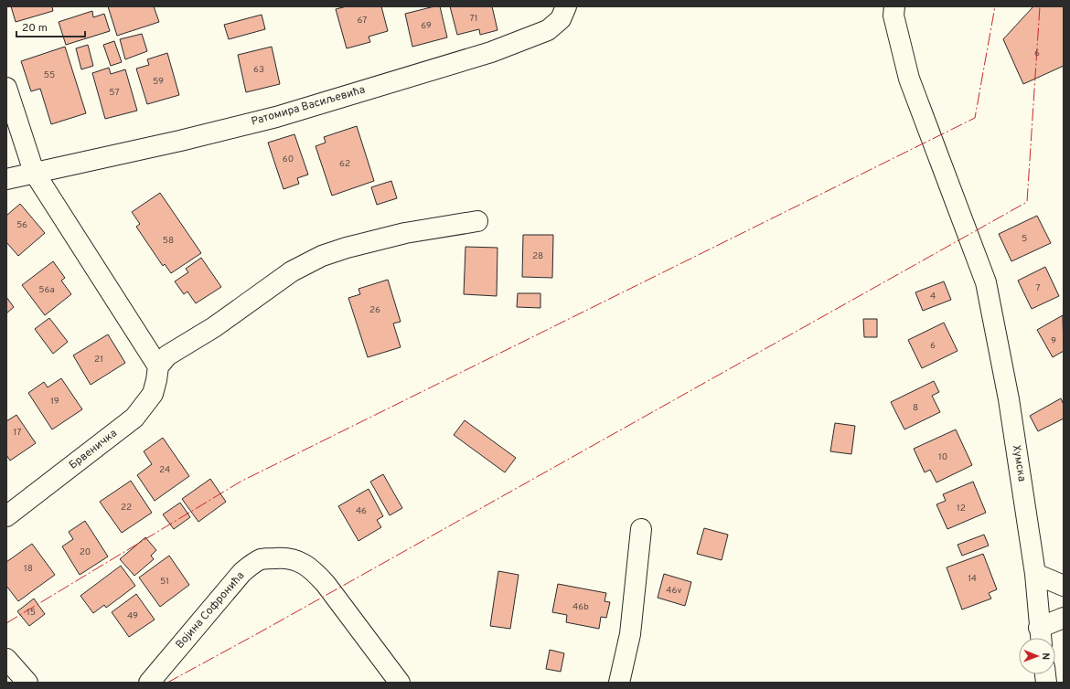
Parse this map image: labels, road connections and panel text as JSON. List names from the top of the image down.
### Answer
{
  "streets": {
    "street": [
      "Ратомира Васиљевића",
      "Брвеничка",
      "Хумска",
      "Војина Софронића"
    ]
  },
  "house_numbers": [
    "71",
    "67",
    "69",
    "6",
    "63",
    "55",
    "59",
    "57",
    "60",
    "62",
    "56",
    "5",
    "58",
    "28",
    "7",
    "56a",
    "4",
    "26",
    "9",
    "6",
    "21",
    "19",
    "8",
    "17",
    "10",
    "24",
    "22",
    "12",
    "46",
    "20",
    "18",
    "14",
    "51",
    "46v",
    "46b",
    "15",
    "49"
  ],
  "scale_bar": "20 m",
  "north": "right"
}
